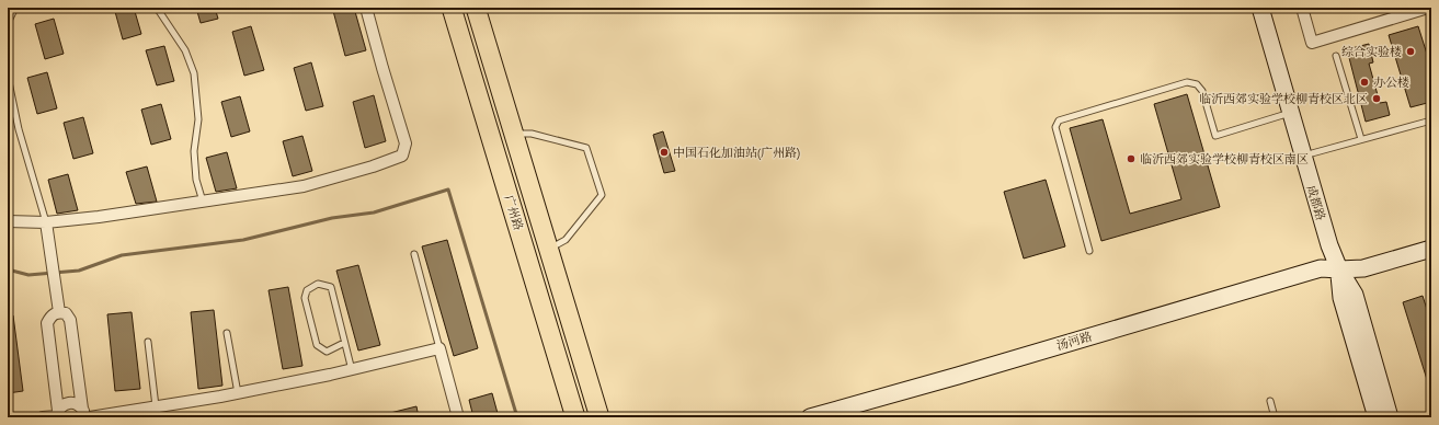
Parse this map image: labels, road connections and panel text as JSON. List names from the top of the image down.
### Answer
{
  "streets": {
    "main road": ["广州路"],
    "street": ["成都路", "汤河路"]
  },
  "crossings": [
    ["成都路", "汤河路"]
  ],
  "places": [
    "综合实验楼",
    "办公楼",
    "临沂西郊实验学校柳青校区北区",
    "中国石化加油站(广州路)",
    "临沂西郊实验学校柳青校区南区"
  ]
}
